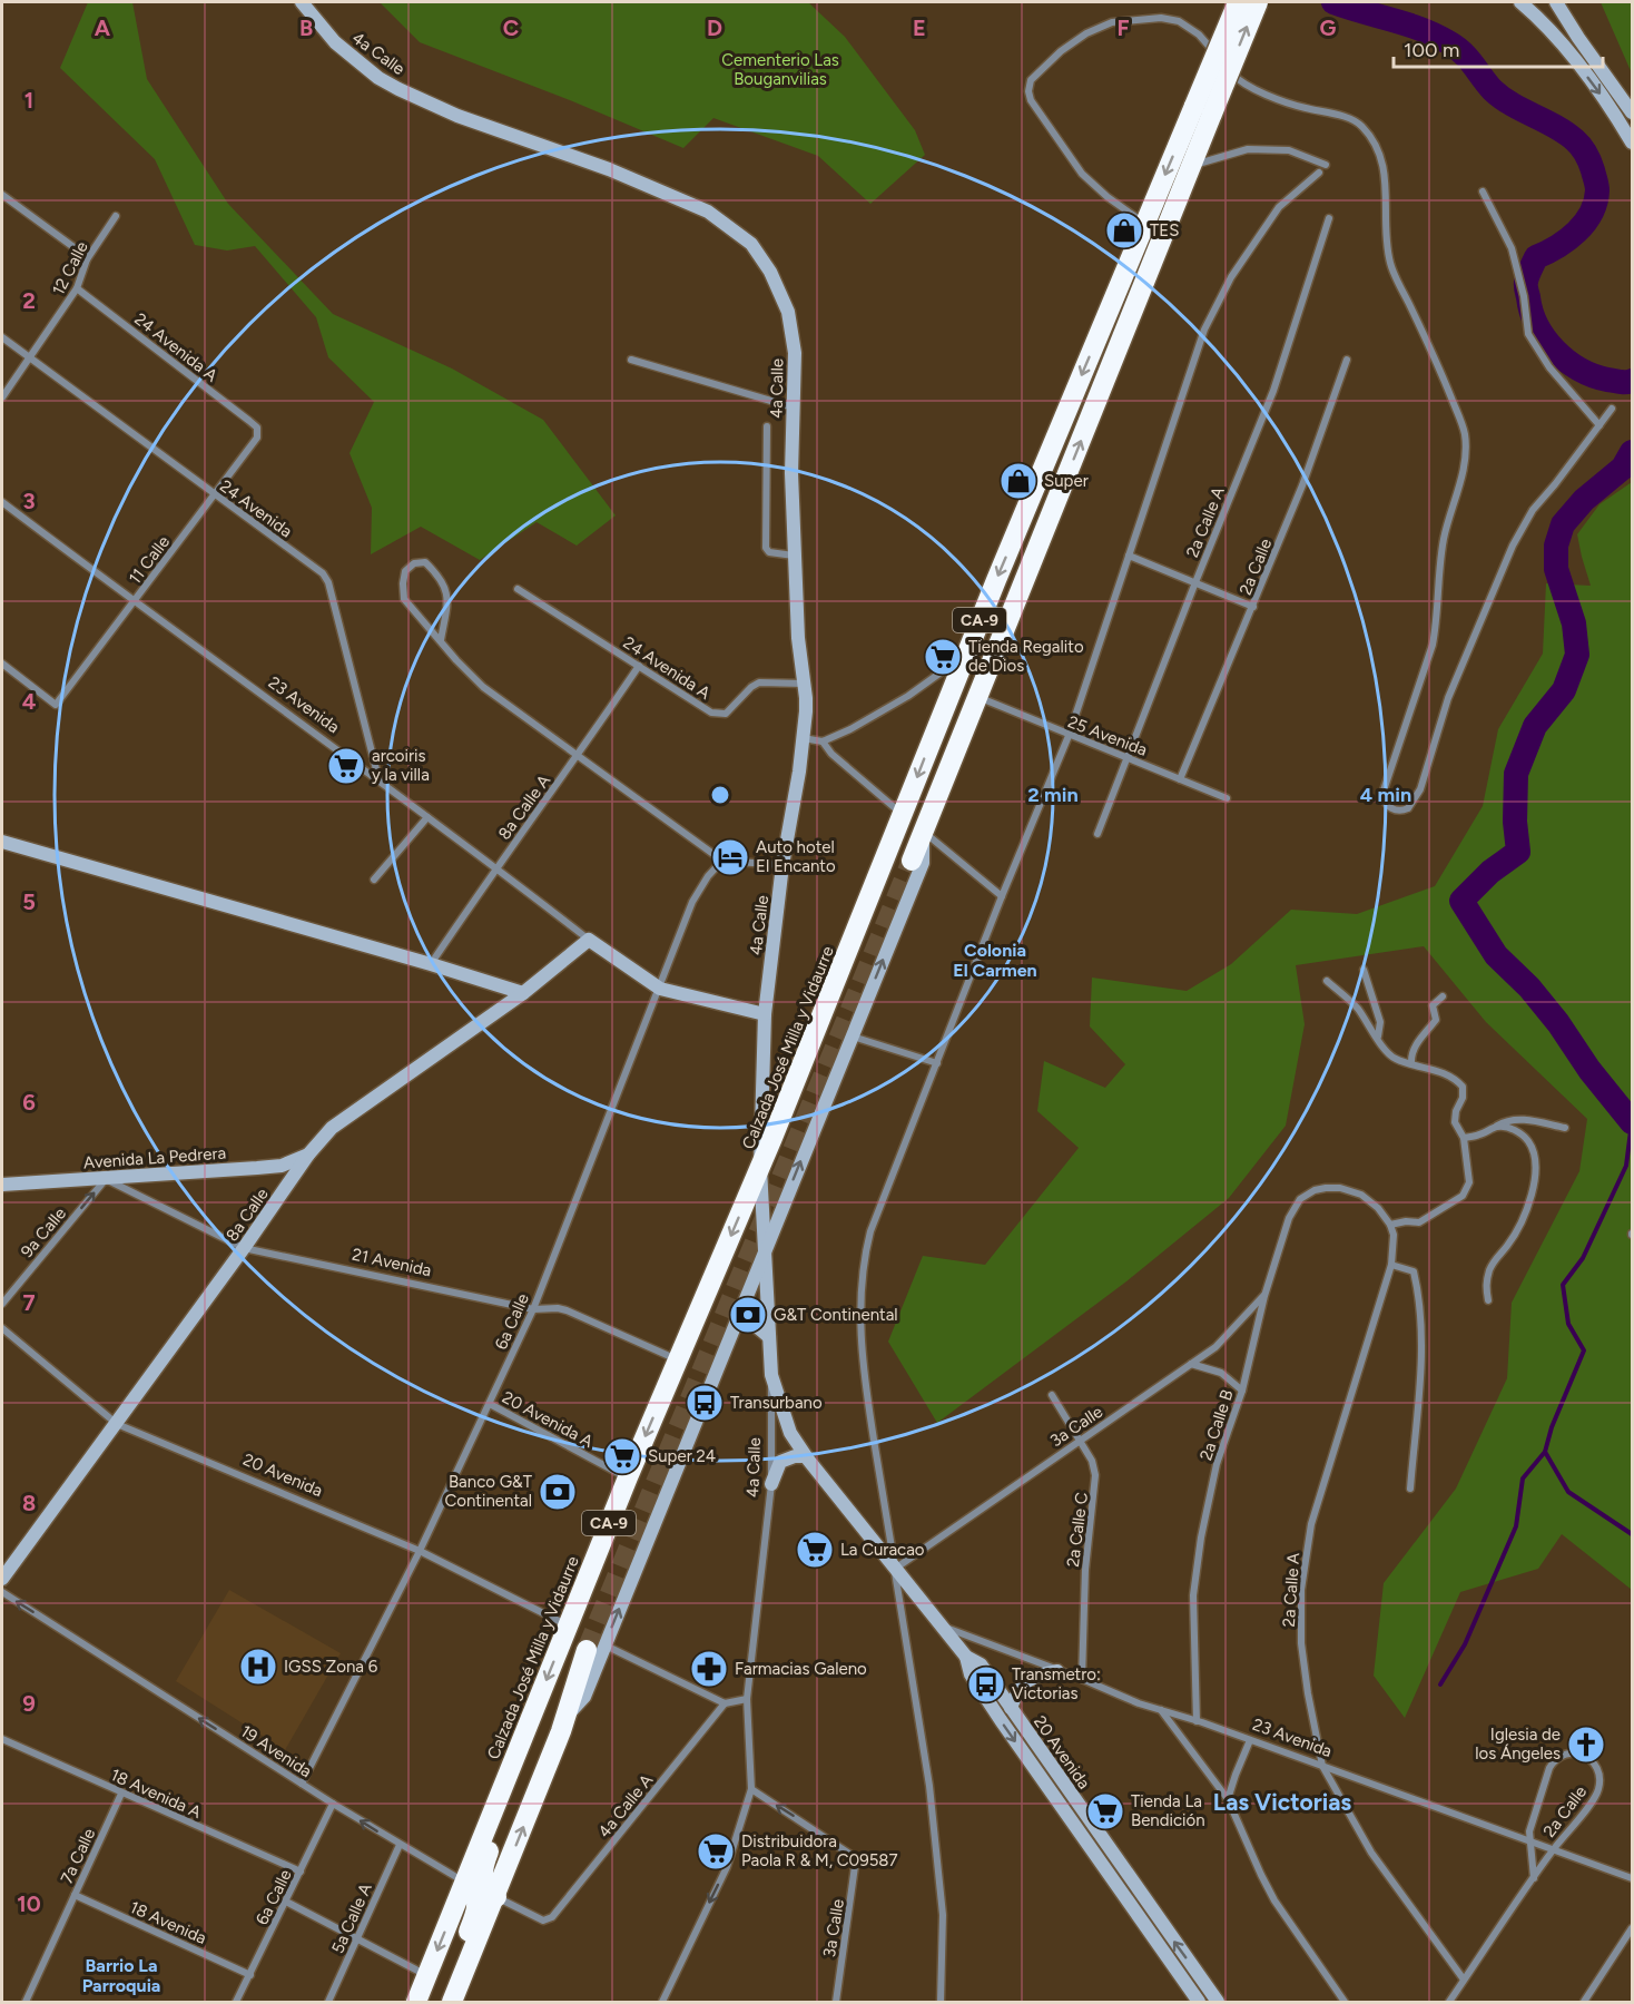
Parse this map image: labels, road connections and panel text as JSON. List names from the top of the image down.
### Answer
{
  "streets": {
    "highway": ["CA-9", "Calzada José Milla y Vidaurre"],
    "street": [
      "4a Calle",
      "12 Calle",
      "24 Avenida A",
      "24 Avenida",
      "2a Calle A",
      "11 Calle",
      "2a Calle",
      "23 Avenida",
      "25 Avenida",
      "8a Calle A",
      "Avenida La Pedrera",
      "8a Calle",
      "9a Calle",
      "21 Avenida",
      "6a Calle",
      "20 Avenida A",
      "2a Calle B",
      "3a Calle",
      "20 Avenida",
      "2a Calle C",
      "19 Avenida",
      "18 Avenida A",
      "4a Calle A",
      "7a Calle",
      "5a Calle A",
      "18 Avenida"
    ]
  },
  "crossings": [
    ["4a Calle", "24 Avenida A"],
    ["4a Calle", "CA-9"],
    ["4a Calle", "23 Avenida"],
    ["4a Calle", "Calzada José Milla y Vidaurre"],
    ["4a Calle", "3a Calle"],
    ["4a Calle", "20 Avenida"],
    ["12 Calle", "24 Avenida A"],
    ["12 Calle", "24 Avenida"],
    ["24 Avenida A", "11 Calle"],
    ["24 Avenida A", "8a Calle A"],
    ["24 Avenida", "11 Calle"],
    ["24 Avenida", "23 Avenida"],
    ["2a Calle A", "2a Calle"],
    ["2a Calle A", "23 Avenida"],
    ["2a Calle A", "25 Avenida"],
    ["2a Calle A", "2a Calle B"],
    ["11 Calle", "23 Avenida"],
    ["2a Calle", "23 Avenida"],
    ["2a Calle", "25 Avenida"],
    ["CA-9", "25 Avenida"],
    ["CA-9", "Calzada José Milla y Vidaurre"],
    ["CA-9", "19 Avenida"],
    ["23 Avenida", "8a Calle A"],
    ["23 Avenida", "8a Calle"],
    ["23 Avenida", "6a Calle"],
    ["23 Avenida", "2a Calle B"],
    ["23 Avenida", "20 Avenida"],
    ["23 Avenida", "2a Calle C"],
    ["Calzada José Milla y Vidaurre", "21 Avenida"],
    ["Calzada José Milla y Vidaurre", "20 Avenida A"],
    ["Calzada José Milla y Vidaurre", "20 Avenida"],
    ["Calzada José Milla y Vidaurre", "19 Avenida"],
    ["Avenida La Pedrera", "8a Calle"],
    ["Avenida La Pedrera", "9a Calle"],
    ["Avenida La Pedrera", "21 Avenida"],
    ["8a Calle", "21 Avenida"],
    ["8a Calle", "20 Avenida"],
    ["9a Calle", "21 Avenida"],
    ["21 Avenida", "6a Calle"],
    ["6a Calle", "20 Avenida A"],
    ["6a Calle", "20 Avenida"],
    ["6a Calle", "19 Avenida"],
    ["6a Calle", "18 Avenida A"],
    ["6a Calle", "18 Avenida"],
    ["2a Calle B", "3a Calle"],
    ["3a Calle", "20 Avenida"],
    ["3a Calle", "2a Calle C"],
    ["19 Avenida", "4a Calle A"],
    ["19 Avenida", "5a Calle A"],
    ["18 Avenida A", "7a Calle"],
    ["7a Calle", "18 Avenida"]
  ],
  "one_way": ["9a Calle", "19 Avenida"],
  "districts": ["Colonia El Carmen", "Las Victorias", "Barrio La Parroquia"],
  "parks": ["Cementerio Las Bouganvilias"],
  "places": {
    "shop": ["TES", "Super"],
    "supermarket": [
      "Tienda Regalito de Dios",
      "arcoiris y la villa",
      "Super 24",
      "La Curacao",
      "Tienda La Bendición",
      "Distribuidora Paola R & M, C09587"
    ],
    "hotel": ["Auto hotel El Encanto"],
    "bank": ["G&T Continental", "Banco G&T Continental"],
    "bus stop": ["Transurbano", "Transmetro: Victorias"],
    "hospital": ["IGSS Zona 6"],
    "pharmacy": ["Farmacias Galeno"],
    "church": ["Iglesia de los Ángeles"]
  },
  "scale_bar": "100 m",
  "grid": {
    "columns": [
      "A",
      "B",
      "C",
      "D",
      "E",
      "F",
      "G"
    ],
    "rows": [
      "1",
      "2",
      "3",
      "4",
      "5",
      "6",
      "7",
      "8",
      "9",
      "10"
    ]
  },
  "rings": ["2 min", "4 min"]
}
